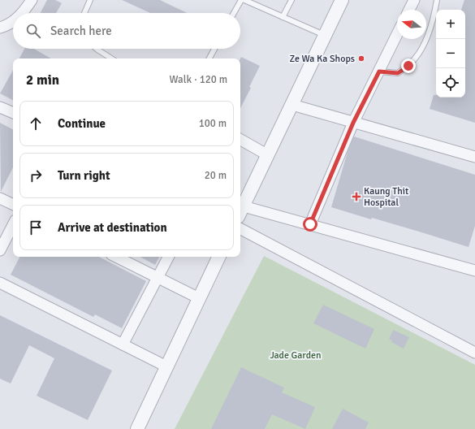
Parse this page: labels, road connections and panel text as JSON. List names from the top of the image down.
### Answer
{
  "parks": ["Jade Garden"],
  "places": {
    "other": ["Ze Wa Ka Shops"],
    "health": ["Kaung Thit Hospital"]
  },
  "north": "left",
  "page": {
    "map_buttons": ["+", "−"],
    "search": "Search here",
    "heading": ["2 min", "Walk · 120 m"],
    "list": [
      ["Continue", "100 m"],
      ["Turn right", "20 m"],
      "Arrive at destination"
    ]
  }
}
